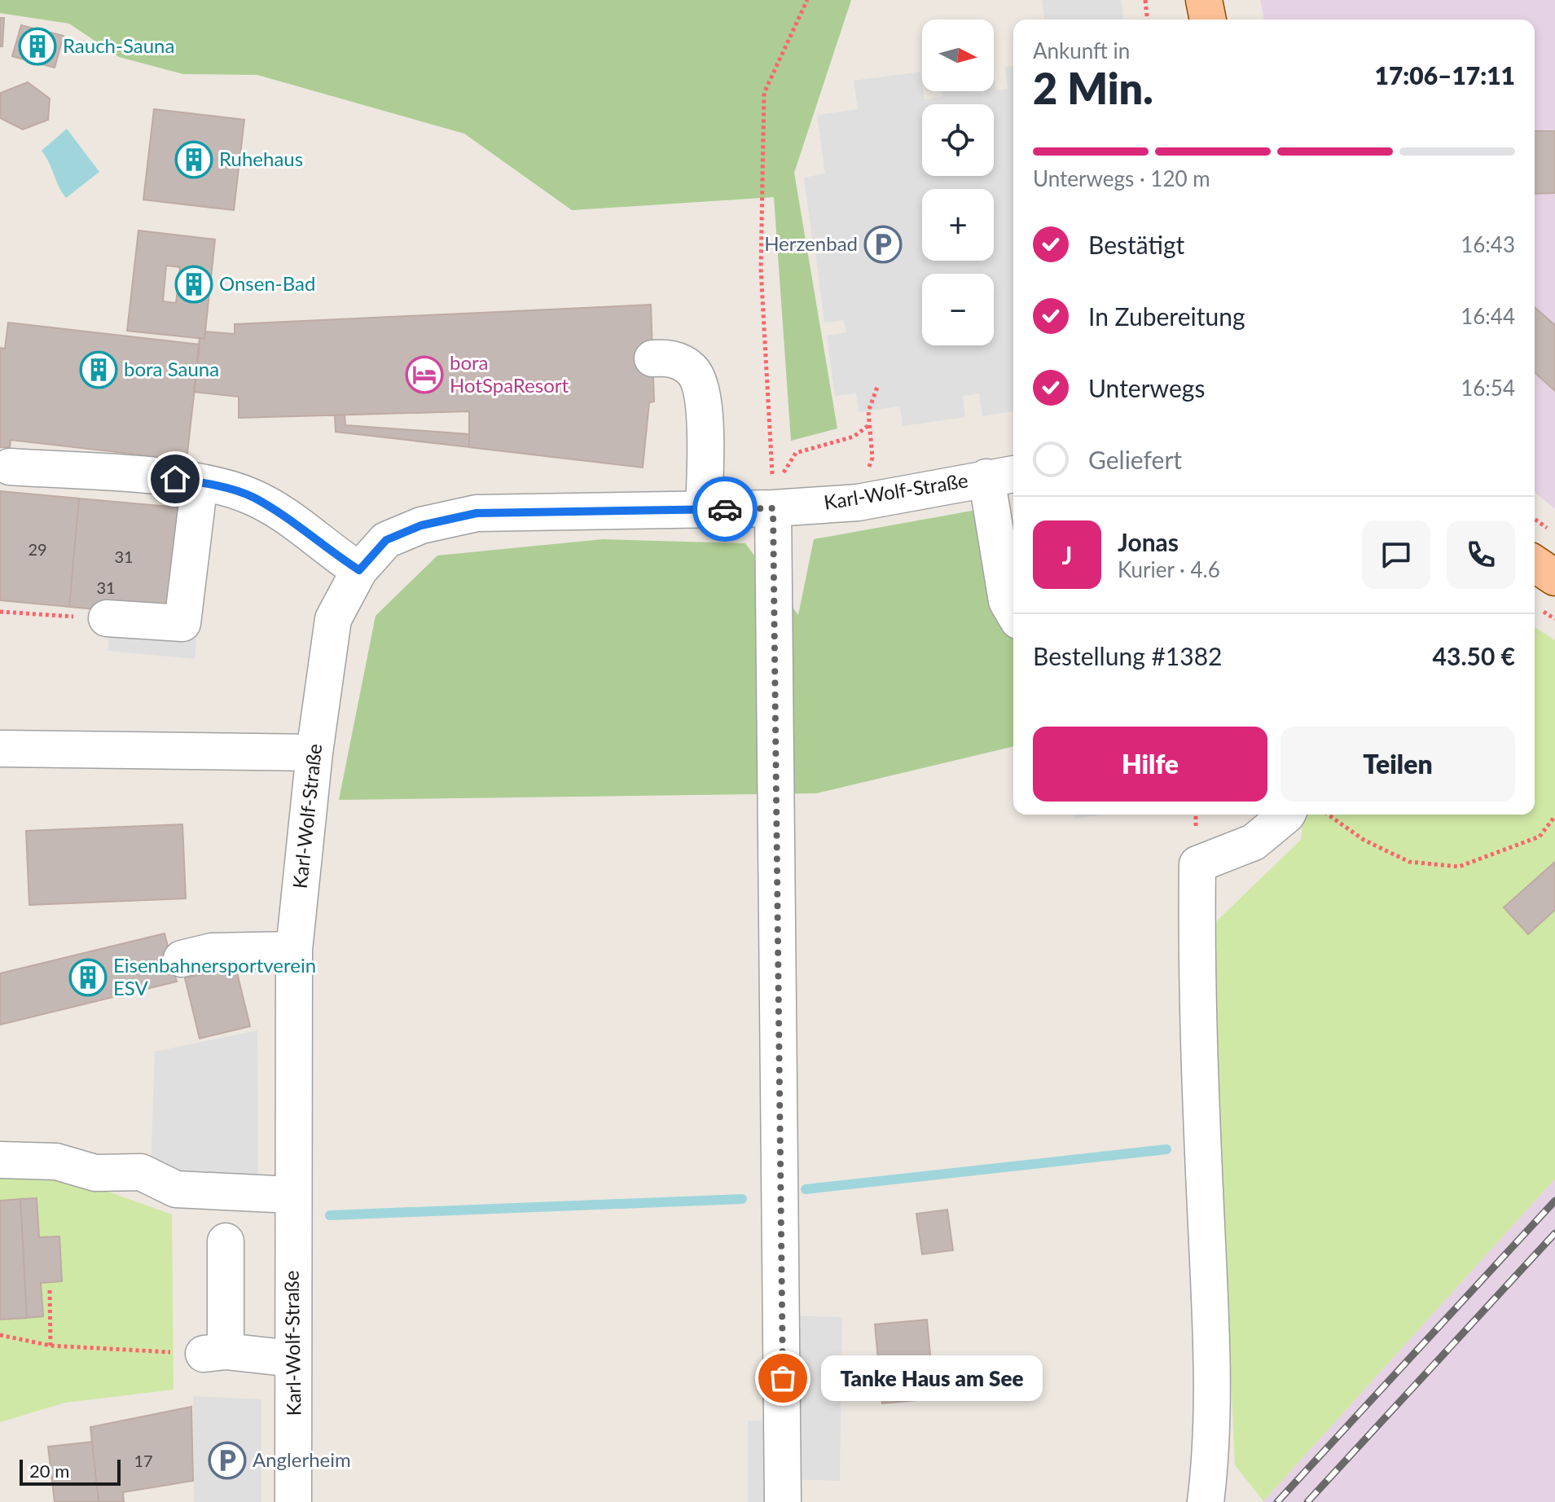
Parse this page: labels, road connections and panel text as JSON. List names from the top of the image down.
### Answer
{
  "streets": {
    "street": ["Karl-Wolf-Straße"]
  },
  "places": {
    "building": [
      "Rauch-Sauna",
      "Ruhehaus",
      "Onsen-Bad",
      "bora Sauna",
      "Eisenbahnersportverein ESV"
    ],
    "parking": ["Herzenbad", "Anglerheim"],
    "hotel": ["bora HotSpaResort"],
    "other": ["Tanke Haus am See"]
  },
  "house_numbers": [
    "29",
    "31",
    "31",
    "17"
  ],
  "scale_bar": "20 m",
  "north": "right",
  "page": {
    "map_buttons": ["+", "−"],
    "heading": ["2 Min.", "Ankunft in", "17:06–17:11"],
    "panel": [
      "Jonas",
      "Kurier · 4.6",
      "Bestellung #1382",
      "43.50 €"
    ],
    "bar": "Unterwegs · 120 m",
    "list": [
      ["Bestätigt", "16:43"],
      ["In Zubereitung", "16:44"],
      ["Unterwegs", "16:54"],
      "Geliefert"
    ],
    "round": "J",
    "buttons": ["Hilfe", "Teilen"],
    "bubble": "Tanke Haus am See",
    "scale": "20 m"
  }
}
